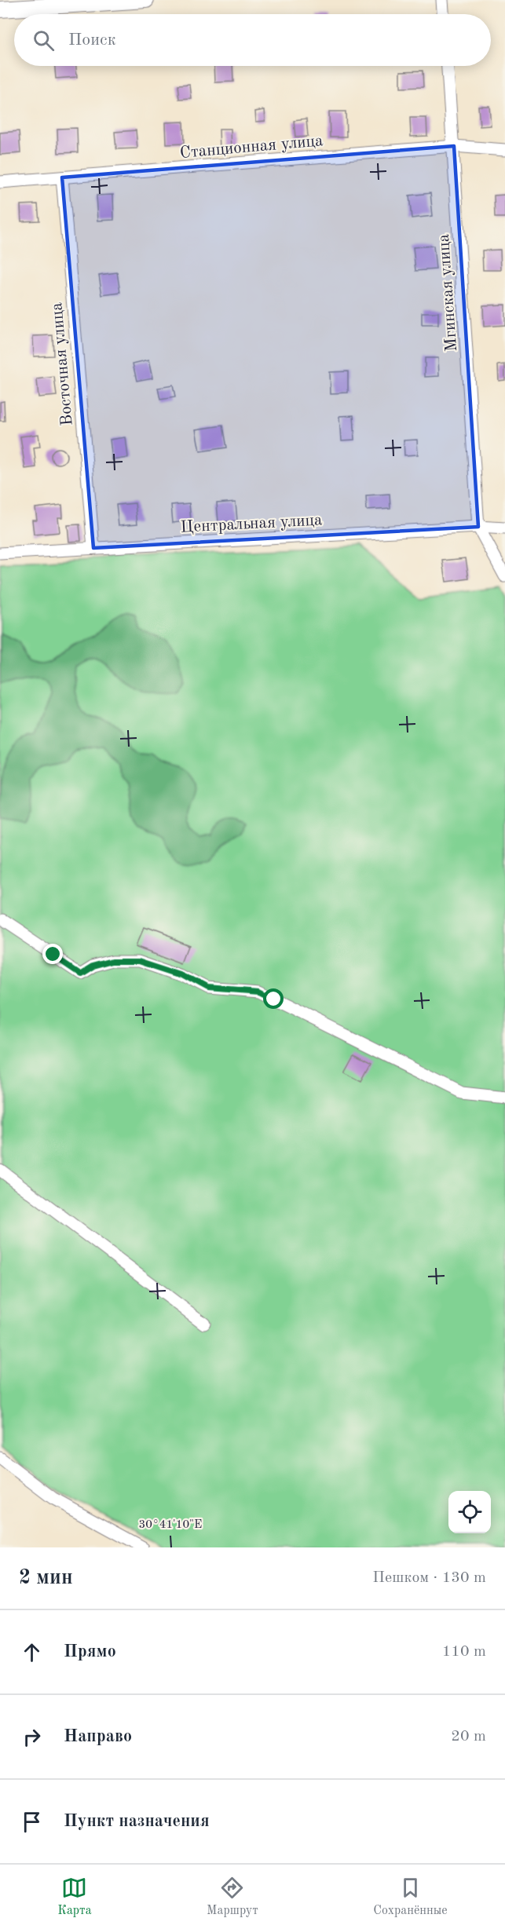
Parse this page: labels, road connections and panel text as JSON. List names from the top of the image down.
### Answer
{
  "streets": {
    "street": [
      "Станционная улица",
      "Мгинская улица",
      "Восточная улица",
      "Центральная улица"
    ]
  },
  "crossings": [
    ["Станционная улица", "Мгинская улица"],
    ["Станционная улица", "Восточная улица"],
    ["Мгинская улица", "Центральная улица"],
    ["Восточная улица", "Центральная улица"]
  ],
  "page": {
    "search": "Поиск",
    "heading": ["2 мин", "Пешком · 130 m"],
    "list": [
      ["Прямо", "110 m"],
      ["Направо", "20 m"],
      "Пункт назначения"
    ],
    "nav": ["Карта", "Маршрут", "Сохранённые"]
  },
  "coordinates": ["30°41'10\"E"]
}
